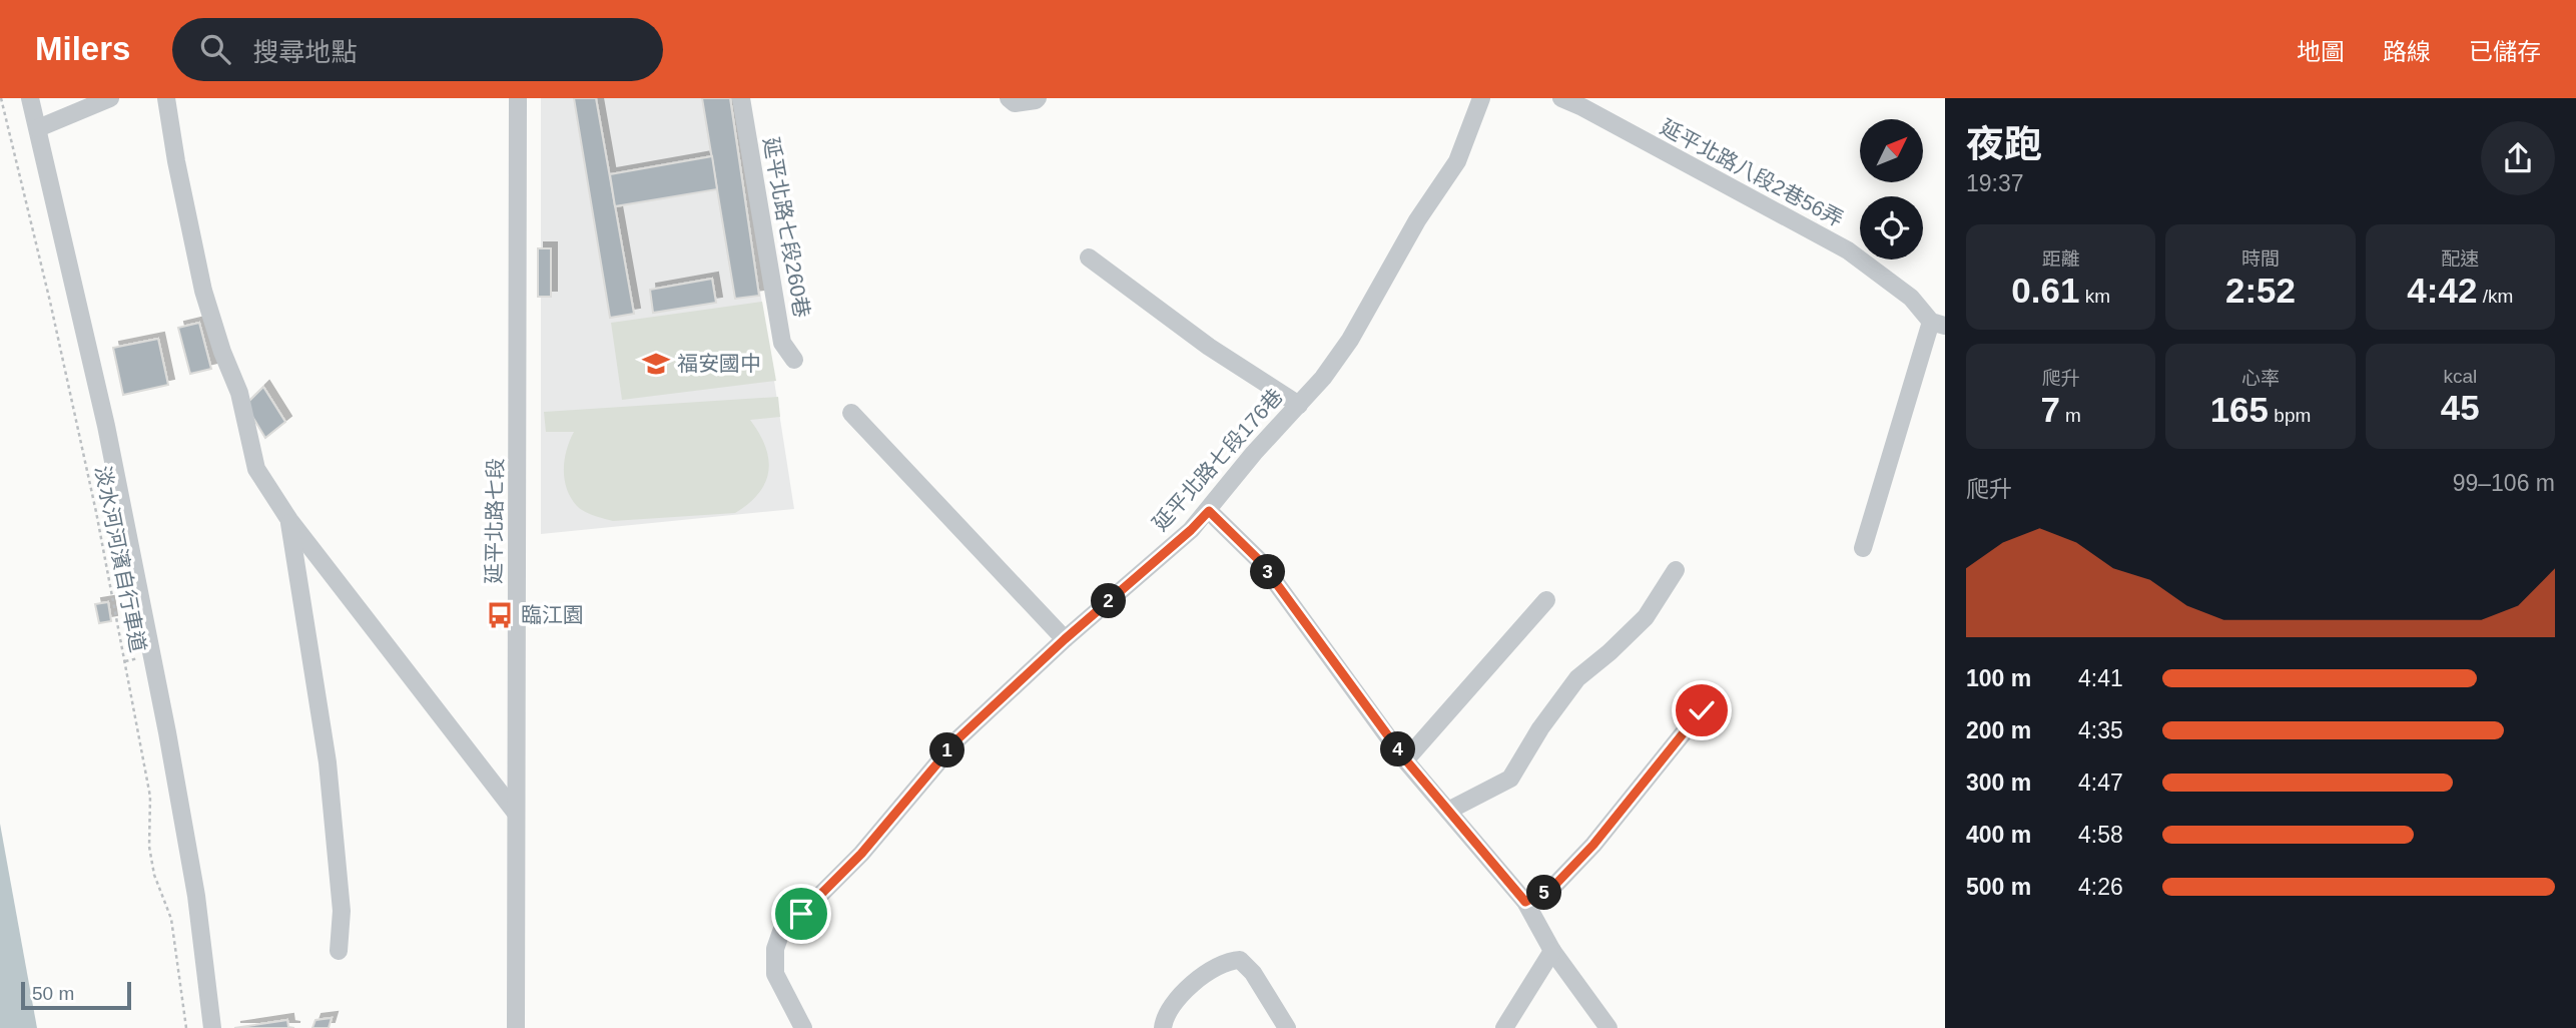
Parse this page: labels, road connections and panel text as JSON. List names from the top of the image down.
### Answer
{
  "streets": {
    "street": [
      "延平北路八段2巷56弄",
      "延平北路七段260巷",
      "延平北路七段176巷",
      "延平北路七段"
    ],
    "path": ["淡水河河濱自行車道"]
  },
  "places": {
    "school or university": ["福安國中"],
    "bus stop": ["臨江園"]
  },
  "scale_bar": "50 m",
  "north": "top right",
  "page": {
    "header": "Milers",
    "search": "搜尋地點",
    "nav": ["地圖", "路線", "已儲存"],
    "heading": ["夜跑", "19:37"],
    "stats": [
      ["距離", "0.61 km"],
      ["時間", "2:52"],
      ["配速", "4:42 /km"],
      ["爬升", "7 m"],
      ["心率", "165 bpm"],
      ["kcal", "45"]
    ],
    "chart": ["爬升", "99–106 m"],
    "pins": [
      "3",
      "2",
      "4",
      "1",
      "5"
    ],
    "list": [
      {
        "name": "100 m",
        "note": "4:41"
      },
      {
        "name": "200 m",
        "note": "4:35"
      },
      {
        "name": "300 m",
        "note": "4:47"
      },
      {
        "name": "400 m",
        "note": "4:58"
      },
      {
        "name": "500 m",
        "note": "4:26"
      }
    ],
    "scale": "50 m"
  }
}
